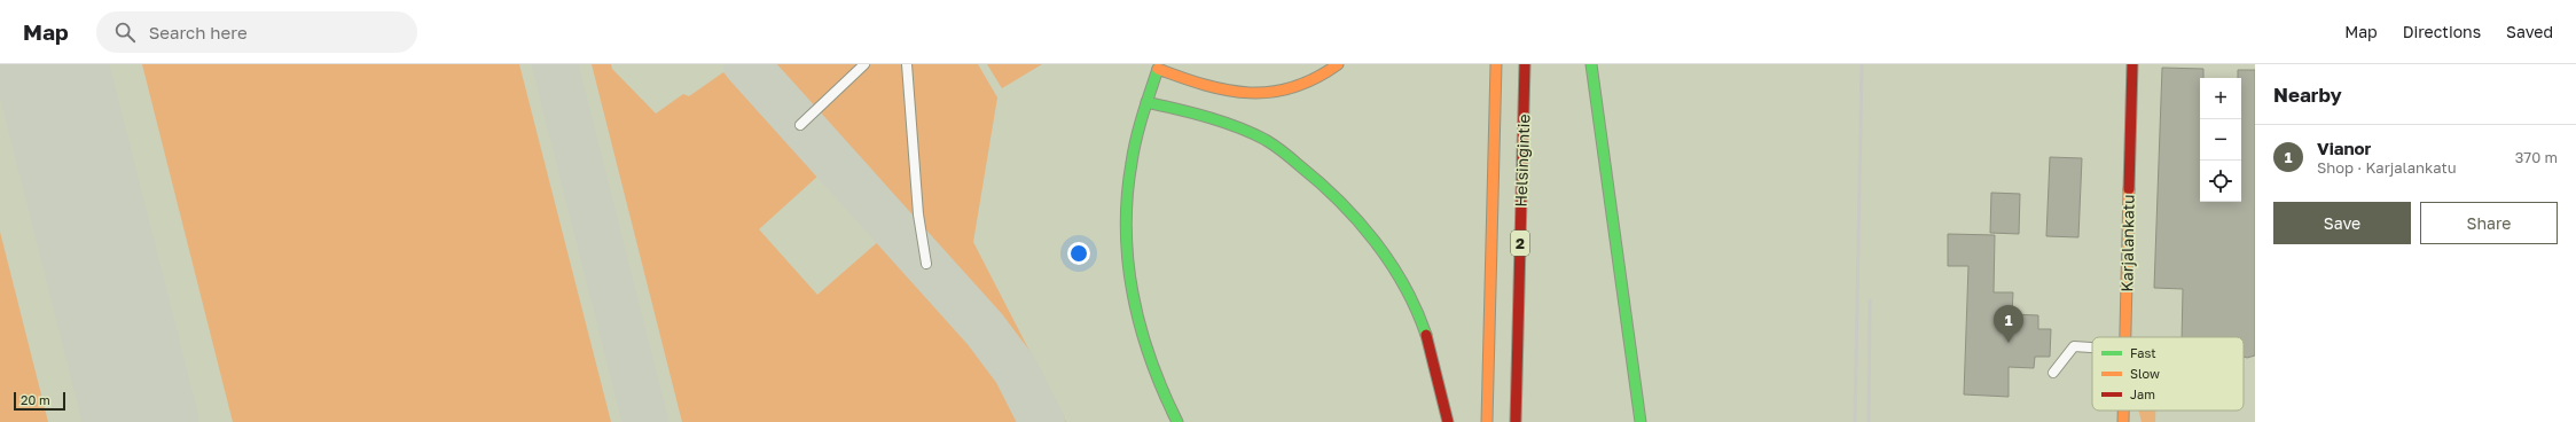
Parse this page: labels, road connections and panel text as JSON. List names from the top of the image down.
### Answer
{
  "streets": {
    "main road": ["Helsingintie", "2", "Karjalankatu"]
  },
  "legend": ["Fast", "Slow", "Jam"],
  "scale_bar": "20 m",
  "page": {
    "header": "Map",
    "search": "Search here",
    "nav": ["Map", "Directions", "Saved"],
    "heading": "Nearby",
    "map_buttons": ["+", "−"],
    "list": [
      {
        "mark": "1",
        "name": "Vianor",
        "note": "Shop · Karjalankatu",
        "value": "370 m"
      }
    ],
    "buttons": ["Save", "Share"],
    "pins": "1",
    "scale": "20 m"
  }
}
